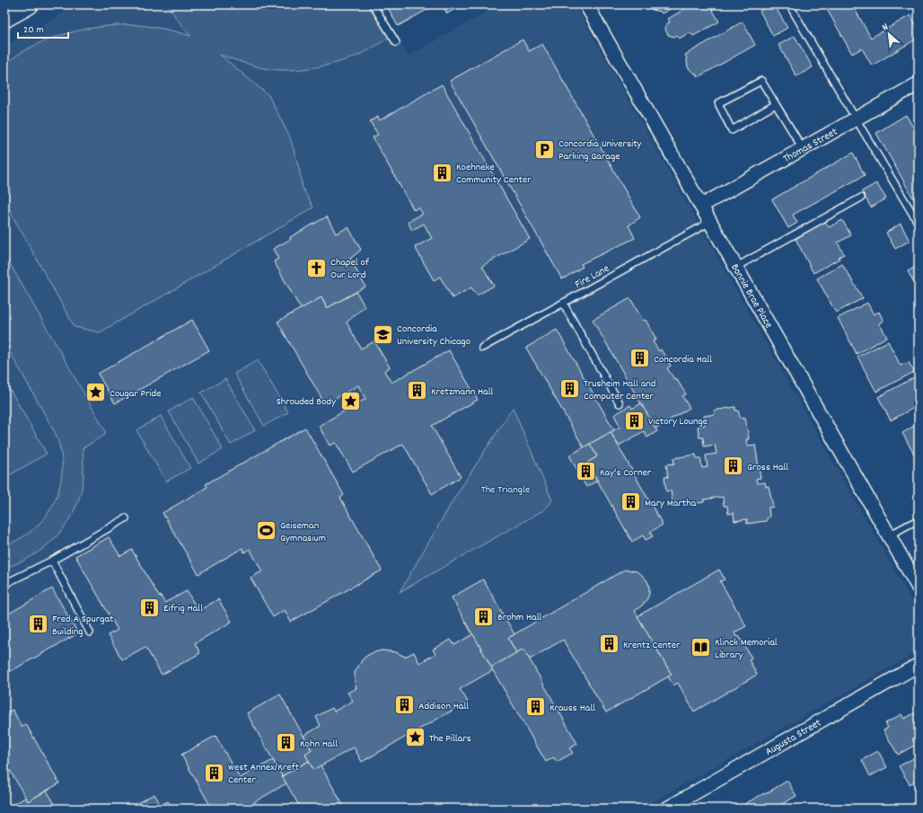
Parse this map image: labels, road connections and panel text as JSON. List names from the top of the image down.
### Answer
{
  "streets": {
    "street": ["Thomas Street", "Bonnie Brae Place", "Augusta Street"],
    "lane": ["Fire Lane"]
  },
  "crossings": [
    ["Thomas Street", "Bonnie Brae Place"],
    ["Fire Lane", "Bonnie Brae Place"]
  ],
  "parks": ["The Triangle"],
  "places": {
    "parking": ["Concordia University Parking Garage"],
    "building": [
      "Koehneke Community Center",
      "Concordia Hall",
      "Trusheim Hall and Computer Center",
      "Kretzmann Hall",
      "Victory Lounge",
      "Gross Hall",
      "Kay's Corner",
      "Mary Martha",
      "Eifrig Hall",
      "Brohm Hall",
      "Fred A Spurgat Building",
      "Krentz Center",
      "Addison Hall",
      "Krauss Hall",
      "Kohn Hall",
      "West Annex/Kreft Center"
    ],
    "church": ["Chapel of Our Lord"],
    "school or university": ["Concordia University Chicago"],
    "place": ["Cougar Pride", "Shrouded Body", "The Pillars"],
    "sports": ["Geiseman Gymnasium"],
    "library": ["Klinck Memorial Library"]
  },
  "scale_bar": "20 m",
  "north": "top left"
}
